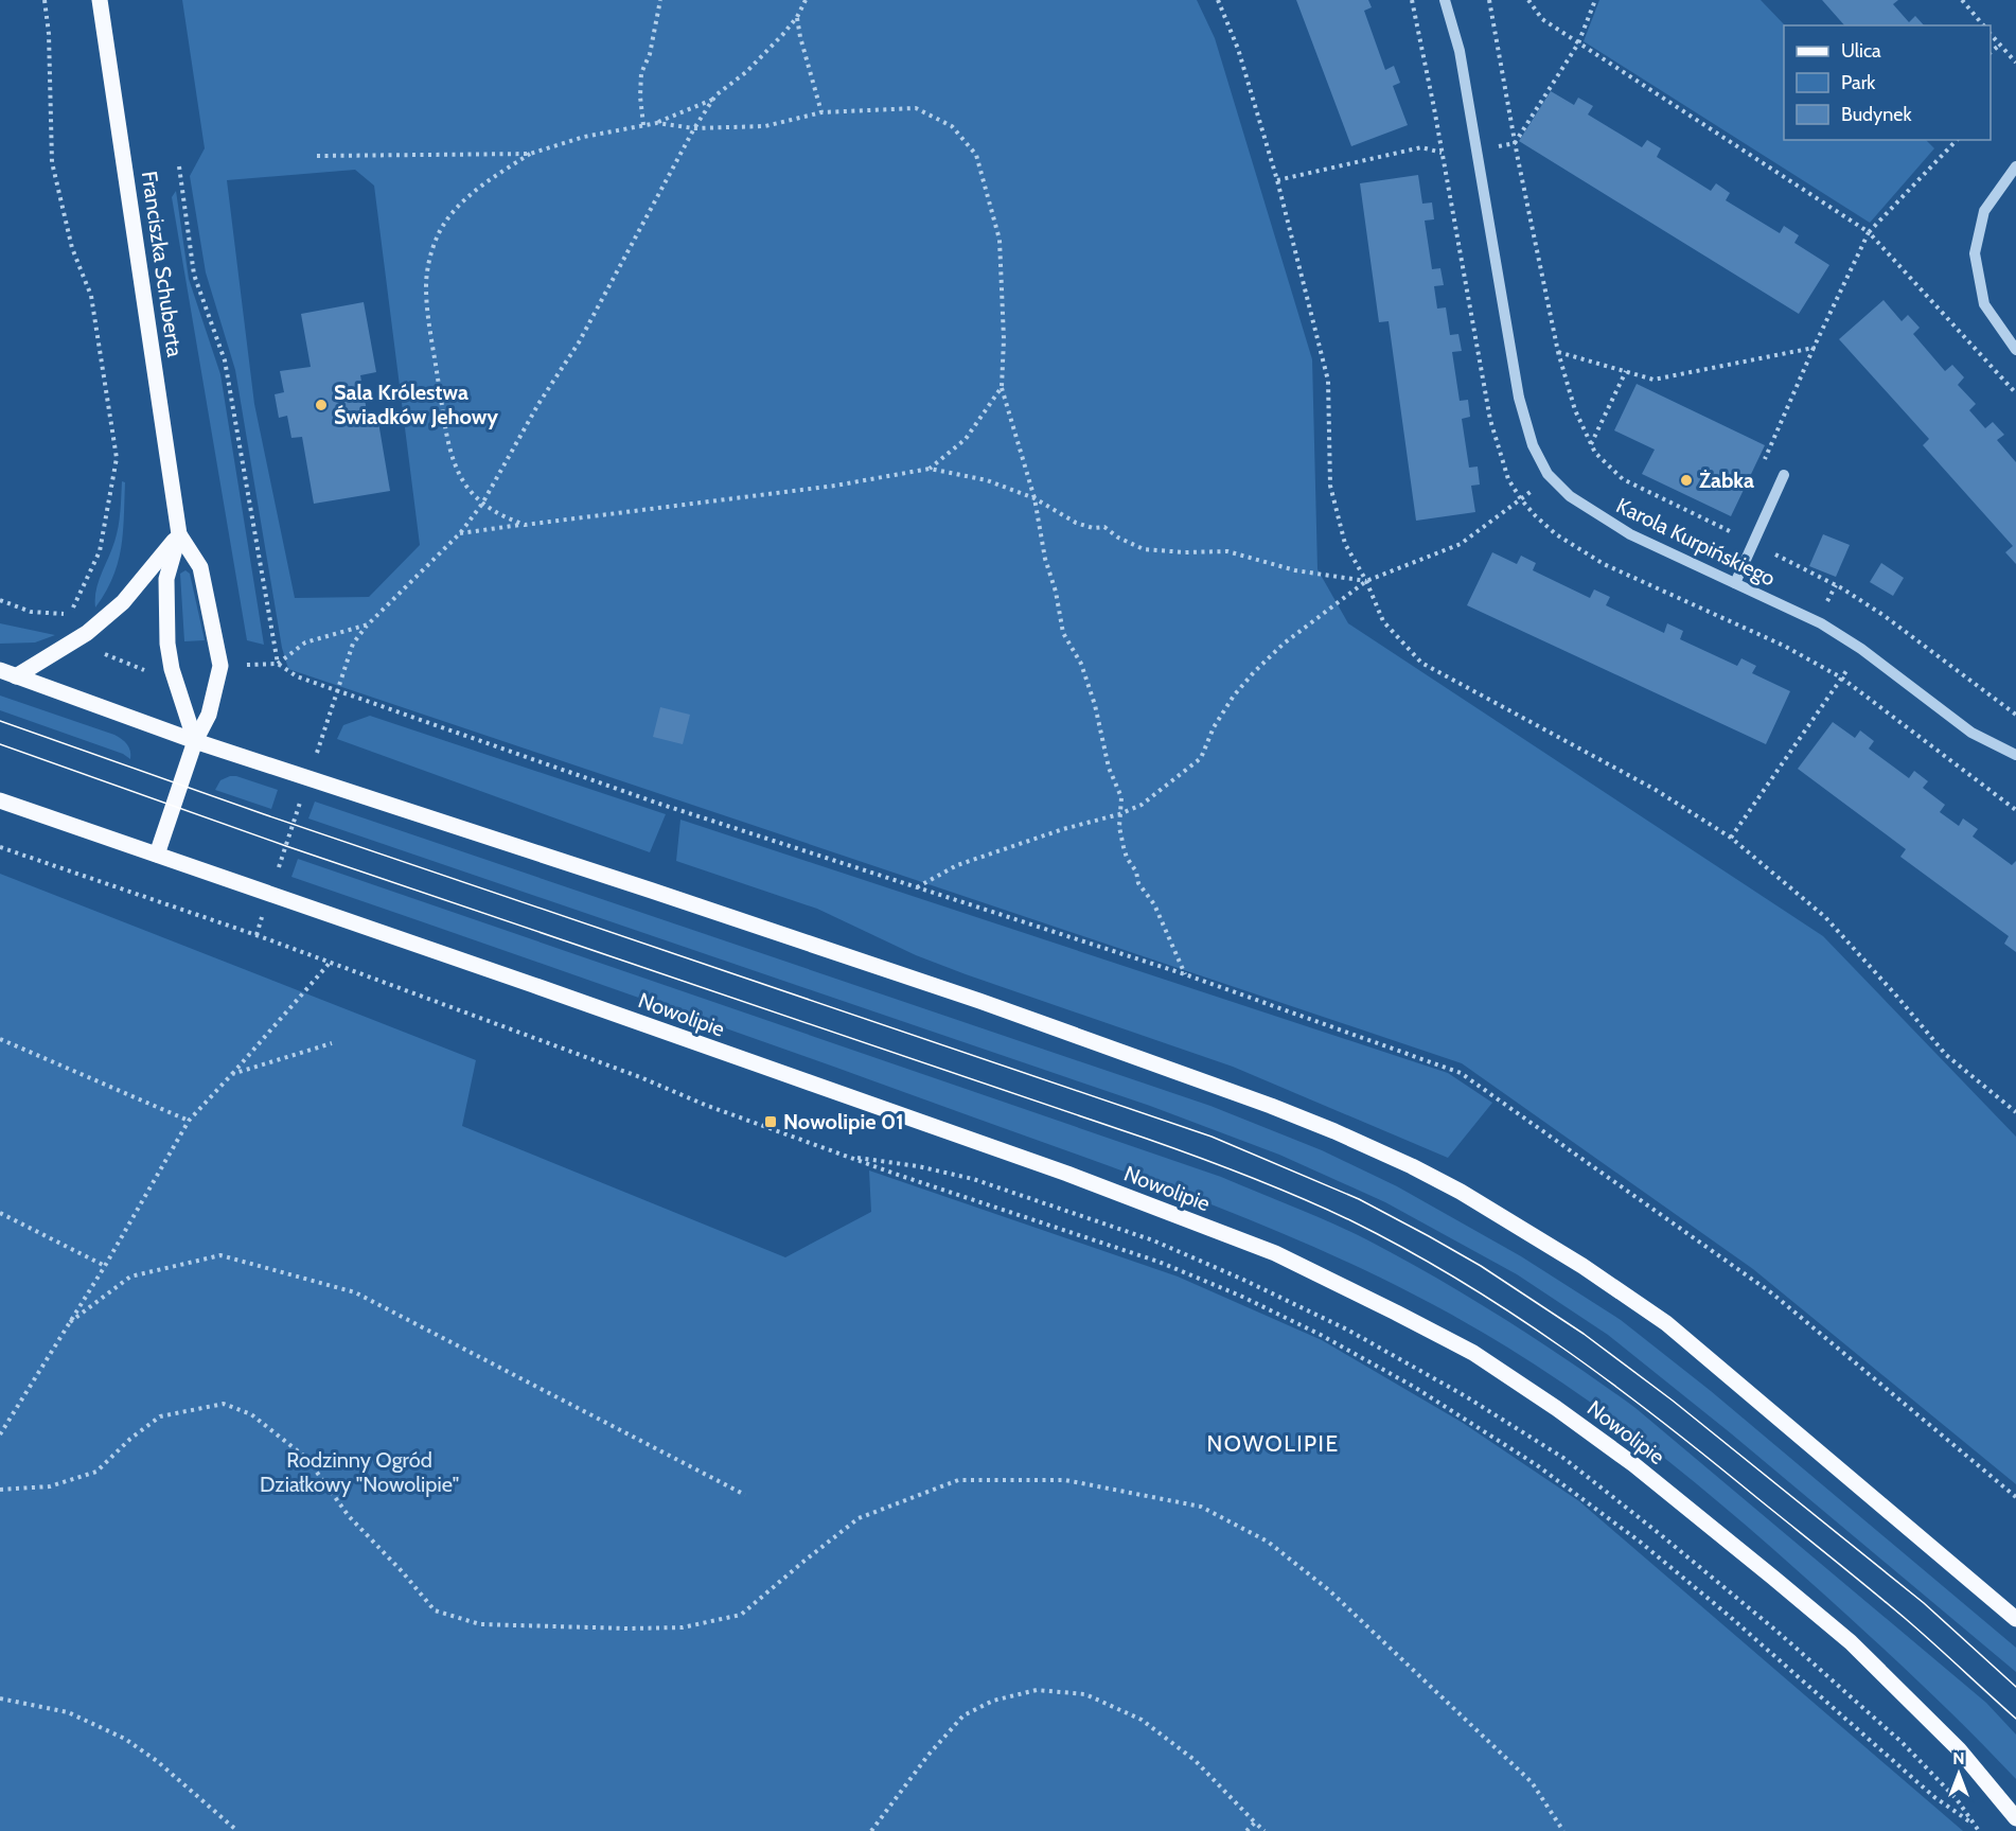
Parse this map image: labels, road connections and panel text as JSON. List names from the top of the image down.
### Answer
{
  "streets": {
    "main road": ["Franciszka Schuberta", "Nowolipie"],
    "street": ["Karola Kurpińskiego"]
  },
  "crossings": [
    ["Franciszka Schuberta", "Nowolipie"]
  ],
  "districts": ["NOWOLIPIE"],
  "parks": ["Rodzinny Ogród Działkowy \"Nowolipie\""],
  "places": {
    "other": ["Sala Królestwa Świadków Jehowy", "Żabka"],
    "transit": ["Nowolipie 01"]
  },
  "legend": ["Ulica", "Park", "Budynek"],
  "north": "top"
}
